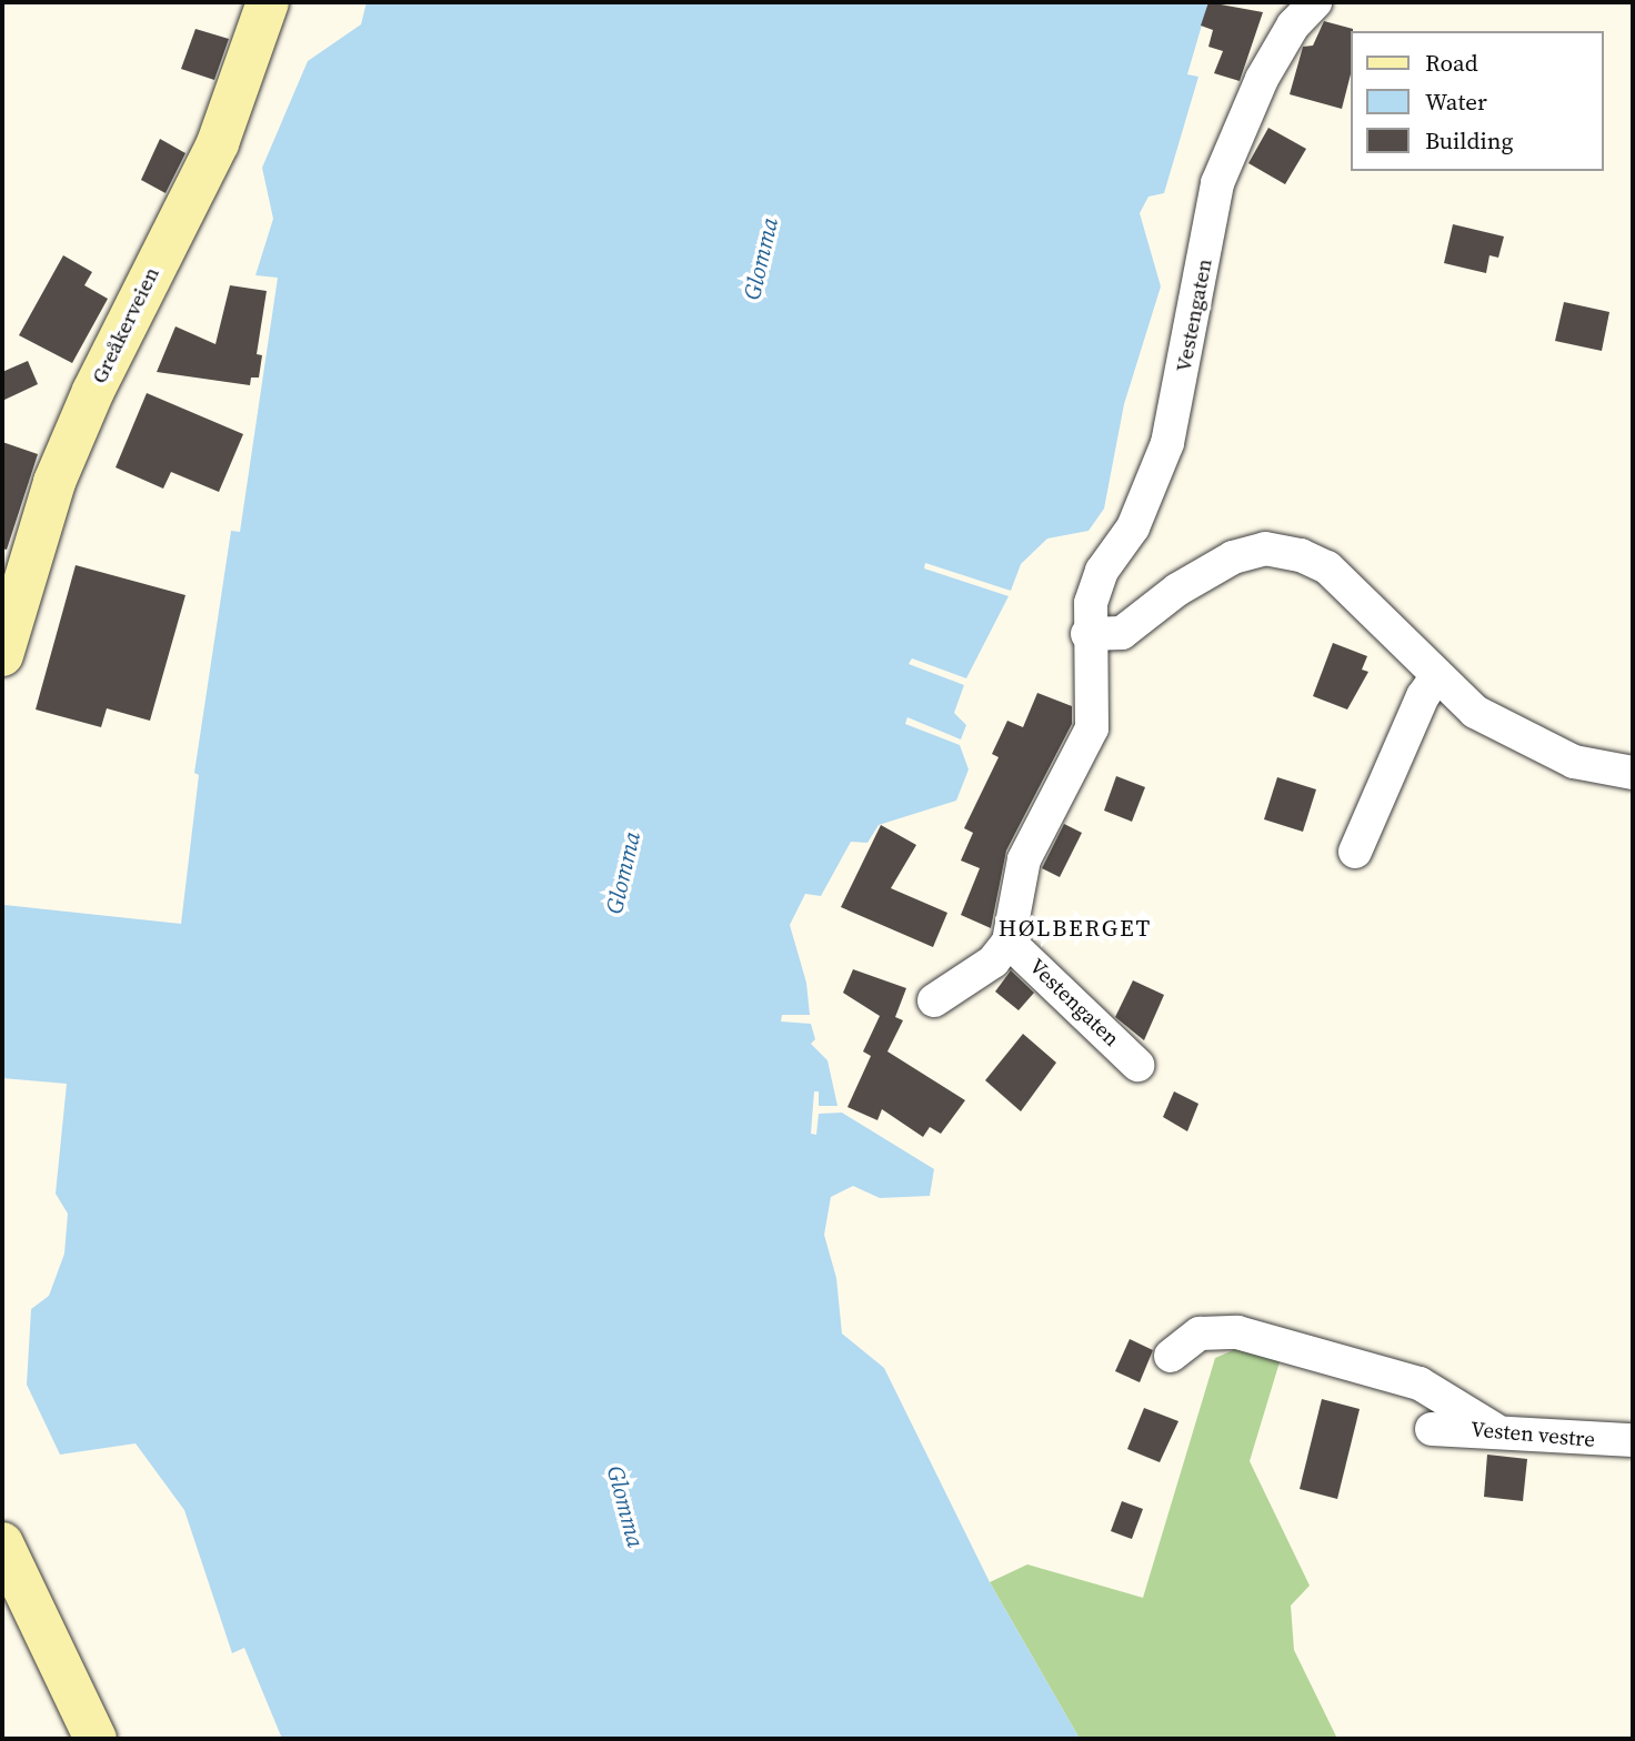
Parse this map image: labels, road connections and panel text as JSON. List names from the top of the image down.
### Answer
{
  "streets": {
    "main road": ["Greåkerveien"],
    "street": ["Vestengaten", "Vesten vestre"]
  },
  "districts": ["HØLBERGET"],
  "water": ["Glomma"],
  "legend": ["Road", "Water", "Building"]
}
